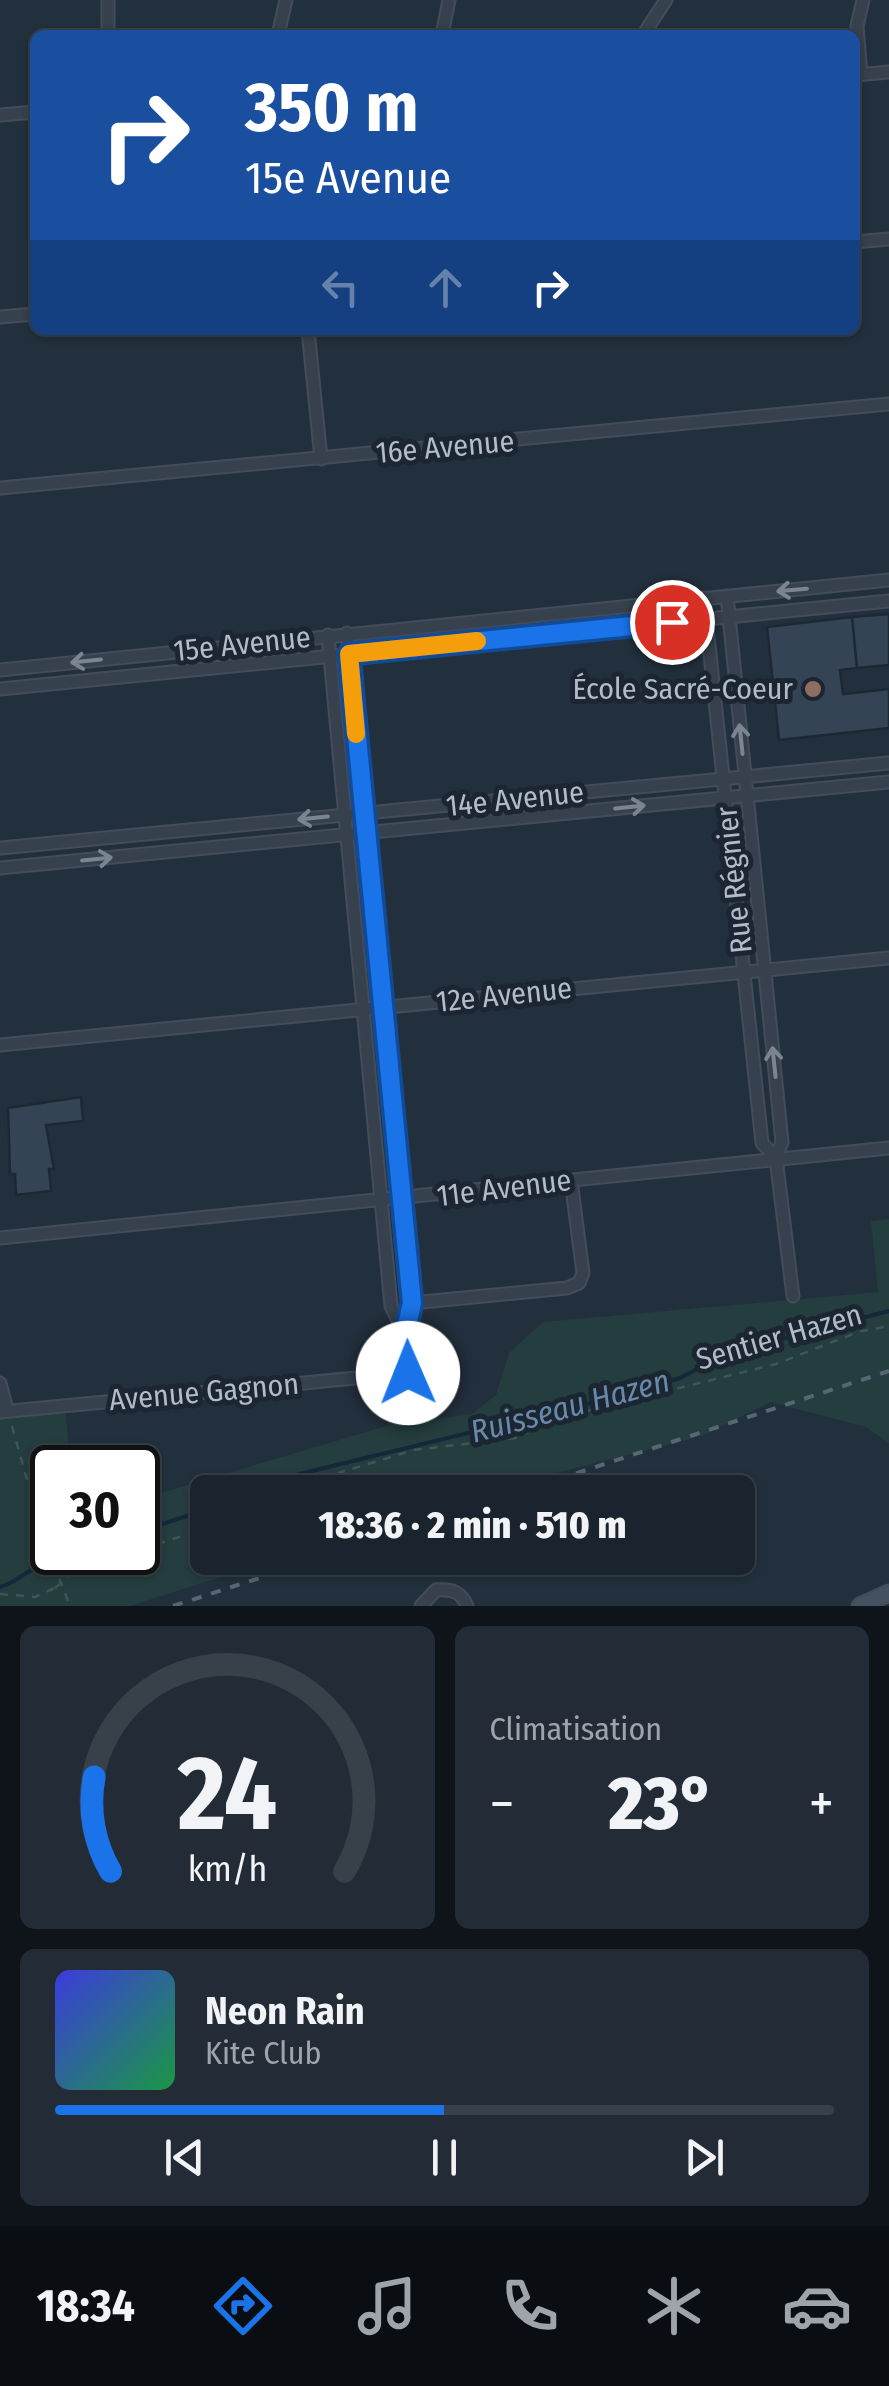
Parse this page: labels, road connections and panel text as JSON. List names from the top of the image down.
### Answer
{
  "streets": {
    "street": [
      "16e Avenue",
      "15e Avenue",
      "14e Avenue",
      "Rue Régnier",
      "12e Avenue",
      "11e Avenue",
      "Avenue Gagnon"
    ],
    "path": ["Sentier Hazen"]
  },
  "crossings": [
    ["15e Avenue", "Rue Régnier"],
    ["14e Avenue", "Rue Régnier"],
    ["Rue Régnier", "12e Avenue"],
    ["Rue Régnier", "11e Avenue"]
  ],
  "water": ["Ruisseau Hazen"],
  "places": ["École Sacré-Coeur"],
  "page": {
    "turn": ["350 m", "15e Avenue"],
    "limit": "30",
    "trip": "18:36 · 2 min · 510 m",
    "tile": "Climatisation",
    "heat": ["−", "23°", "+"],
    "song": ["Neon Rain", "Kite Club"],
    "tabs": "18:34",
    "gauge": ["24", "km/h"]
  }
}
